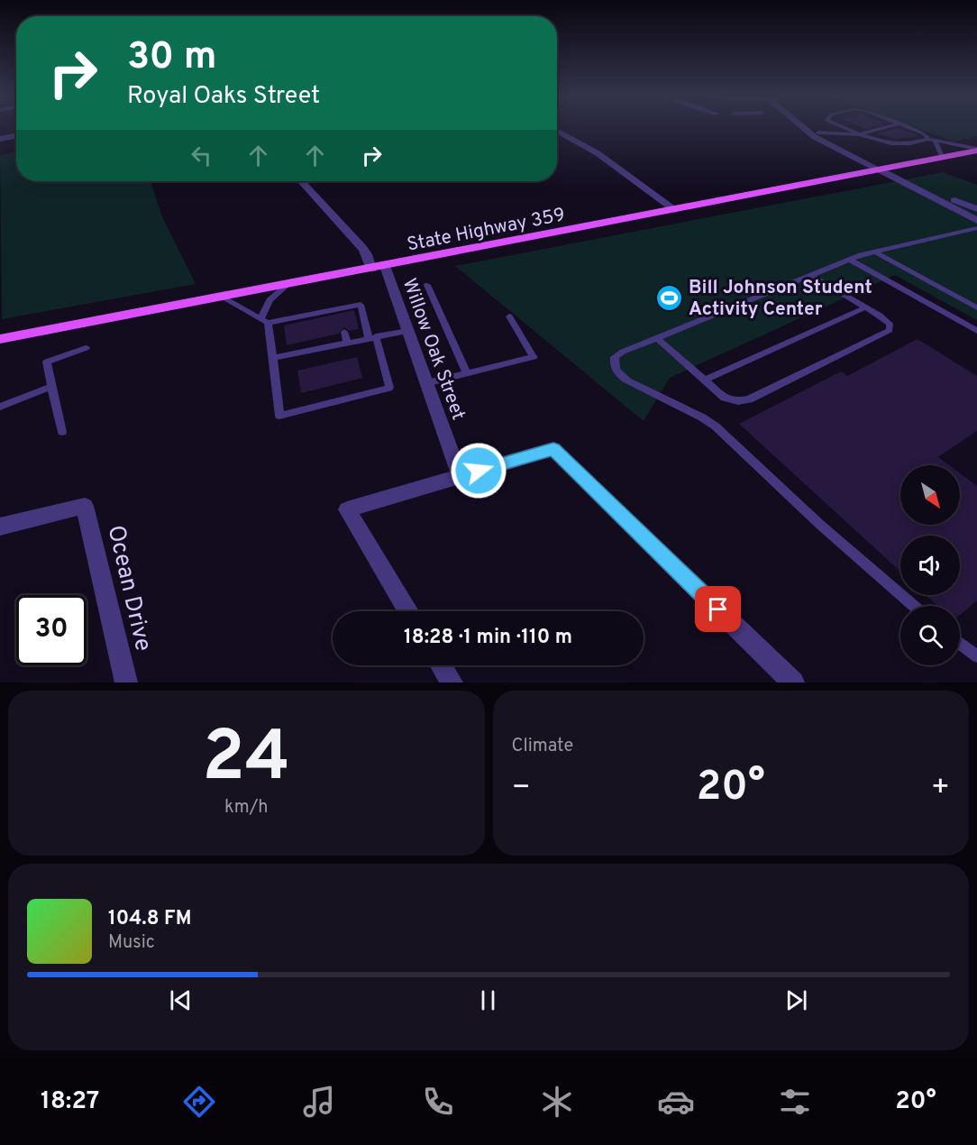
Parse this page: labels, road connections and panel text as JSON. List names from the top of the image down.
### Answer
{
  "streets": {
    "main road": ["State Highway 359"],
    "street": ["Willow Oak Street", "Ocean Drive"]
  },
  "crossings": [
    ["State Highway 359", "Willow Oak Street"]
  ],
  "places": {
    "sports": ["Bill Johnson Student Activity Center"]
  },
  "north": "bottom right",
  "page": {
    "turn": ["30 m", "Royal Oaks Street"],
    "limit": "30",
    "trip": "18:28 · 1 min · 110 m",
    "tile": [
      ["24", "km/h"],
      "Climate"
    ],
    "heat": ["−", "20°", "+"],
    "song": ["104.8 FM", "Music"],
    "tabs": ["18:27", "20°"]
  }
}
